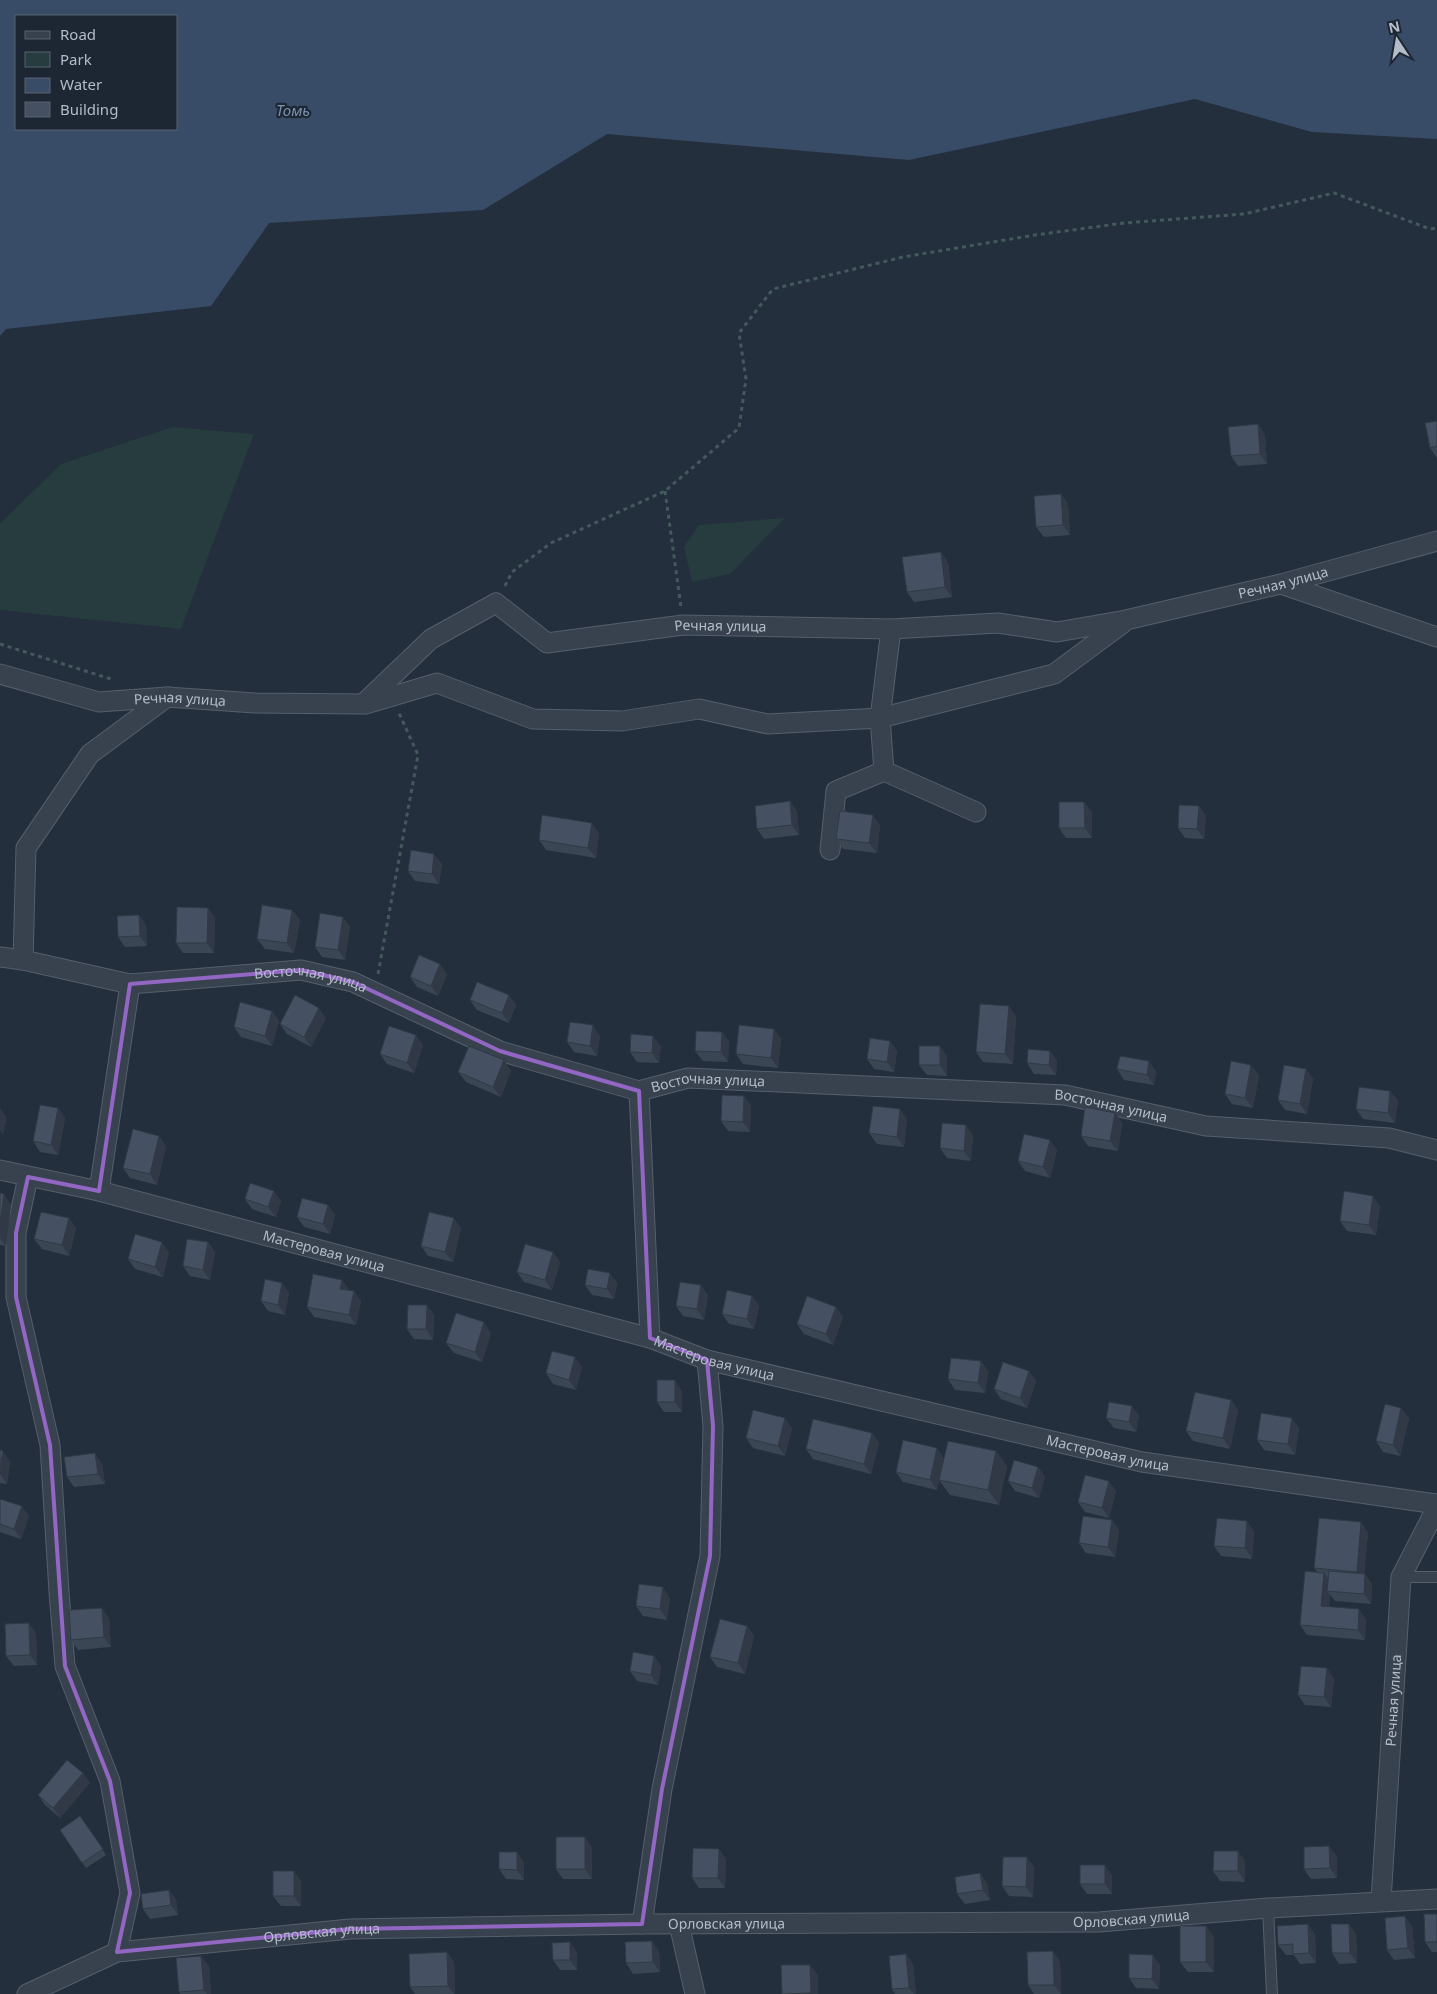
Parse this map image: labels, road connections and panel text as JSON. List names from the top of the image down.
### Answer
{
  "streets": {
    "street": [
      "Речная улица",
      "Восточная улица",
      "Мастеровая улица",
      "Орловская улица"
    ]
  },
  "crossings": [
    ["Речная улица", "Мастеровая улица"],
    ["Речная улица", "Орловская улица"]
  ],
  "water": ["Томь"],
  "legend": [
    "Road",
    "Park",
    "Water",
    "Building"
  ],
  "north": "top"
}
